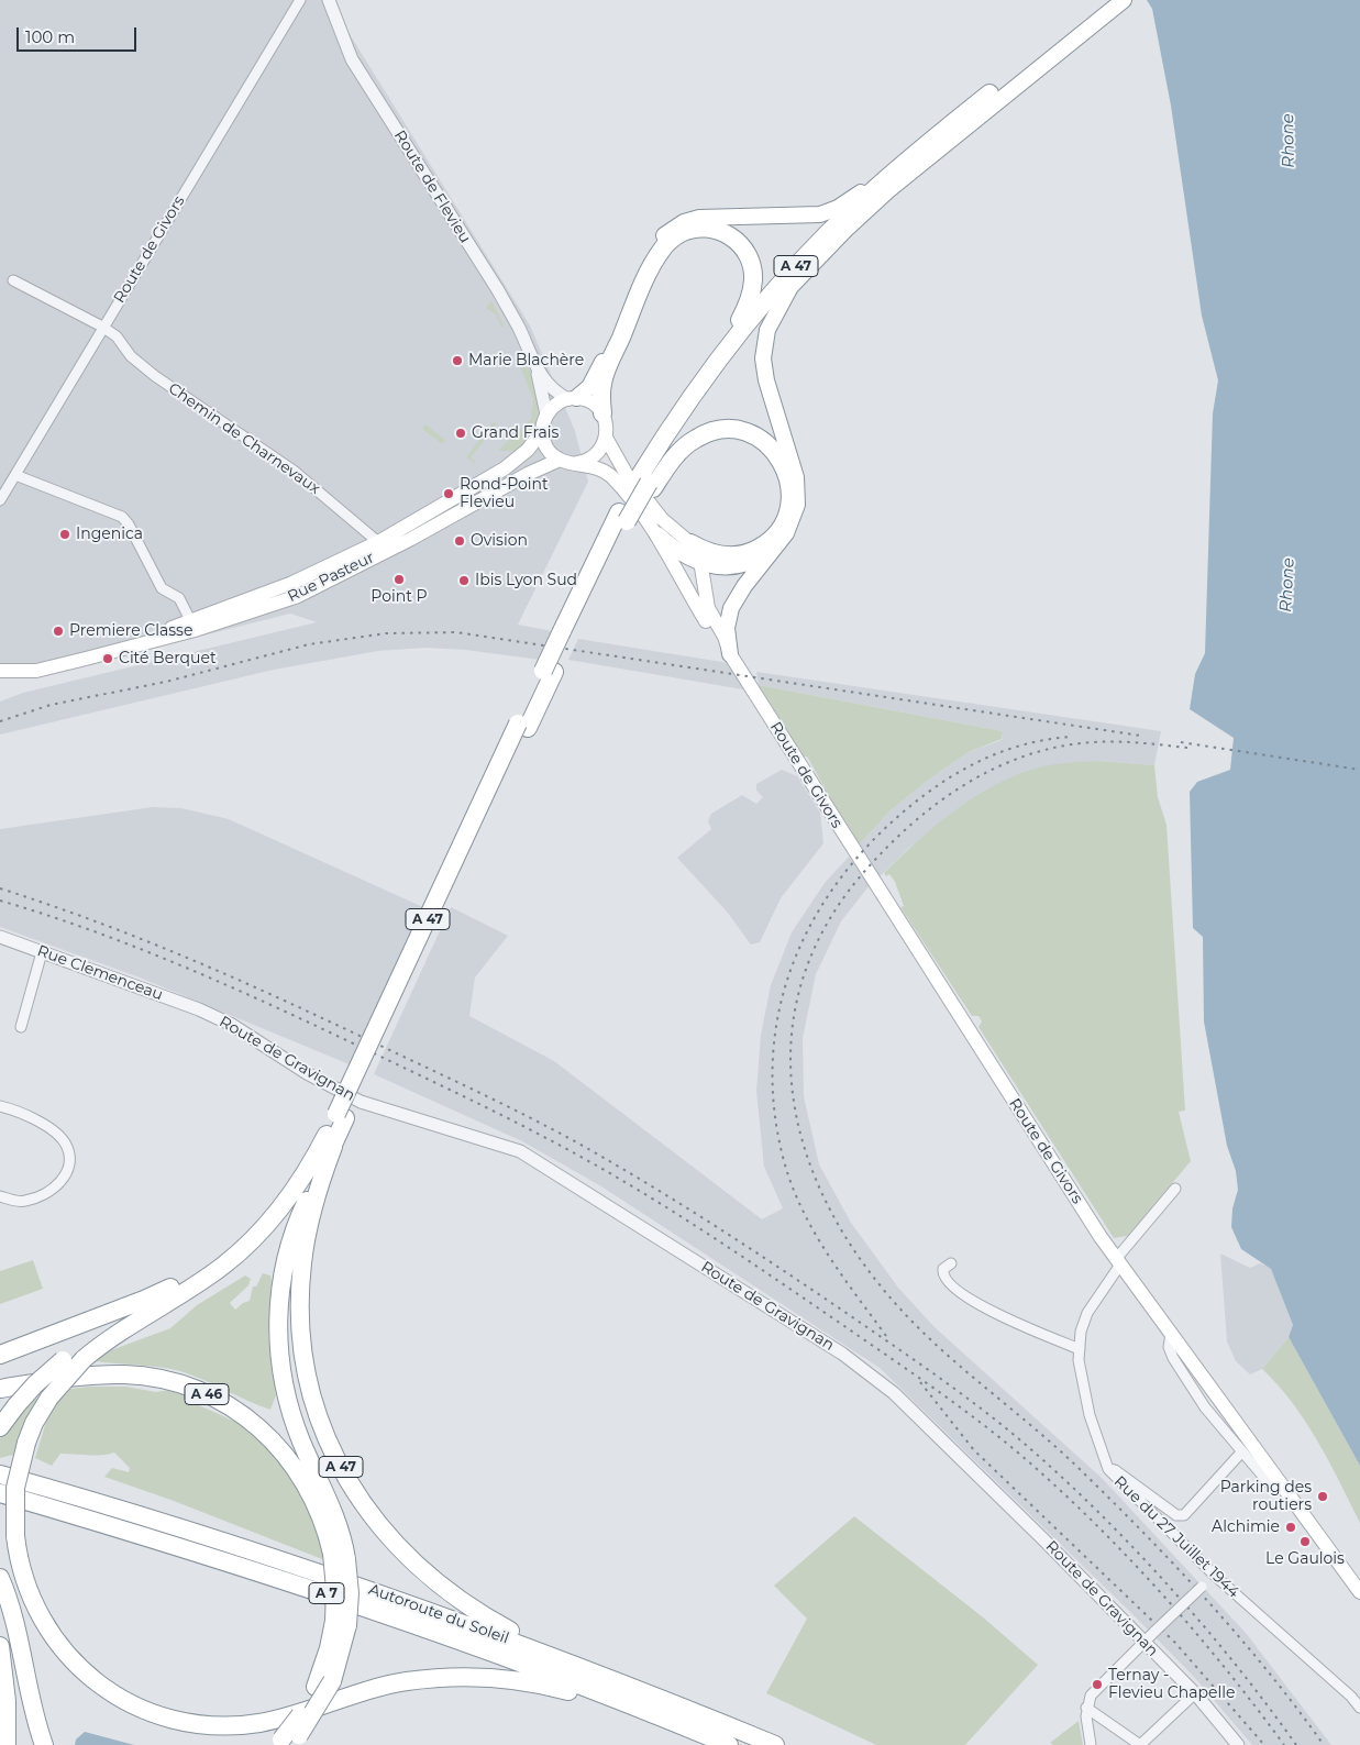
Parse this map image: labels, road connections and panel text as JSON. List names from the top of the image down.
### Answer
{
  "streets": {
    "highway": [
      "A 47",
      "A 46",
      "A 7",
      "Autoroute du Soleil"
    ],
    "main road": ["Route de Givors", "Rue Pasteur"],
    "street": [
      "Route de Flevieu",
      "Chemin de Charnevaux",
      "Rue Clemenceau",
      "Route de Gravignan",
      "Rue du 27 Juillet 1944"
    ]
  },
  "crossings": [
    ["Route de Flevieu", "Rue Pasteur"],
    ["Route de Givors", "Chemin de Charnevaux"],
    ["Route de Givors", "Rue du 27 Juillet 1944"],
    ["A 47", "A 46"],
    ["A 47", "Autoroute du Soleil"],
    ["Chemin de Charnevaux", "Rue Pasteur"],
    ["Rue Clemenceau", "Route de Gravignan"]
  ],
  "water": ["Rhone"],
  "places": [
    "Marie Blachère",
    "Grand Frais",
    "Rond-Point Flevieu",
    "Ingenica",
    "Ovision",
    "Point P",
    "Ibis Lyon Sud",
    "Premiere Classe",
    "Cité Berquet",
    "Parking des routiers",
    "Alchimie",
    "Le Gaulois",
    "Ternay - Flevieu Chapelle"
  ],
  "scale_bar": "100 m"
}
